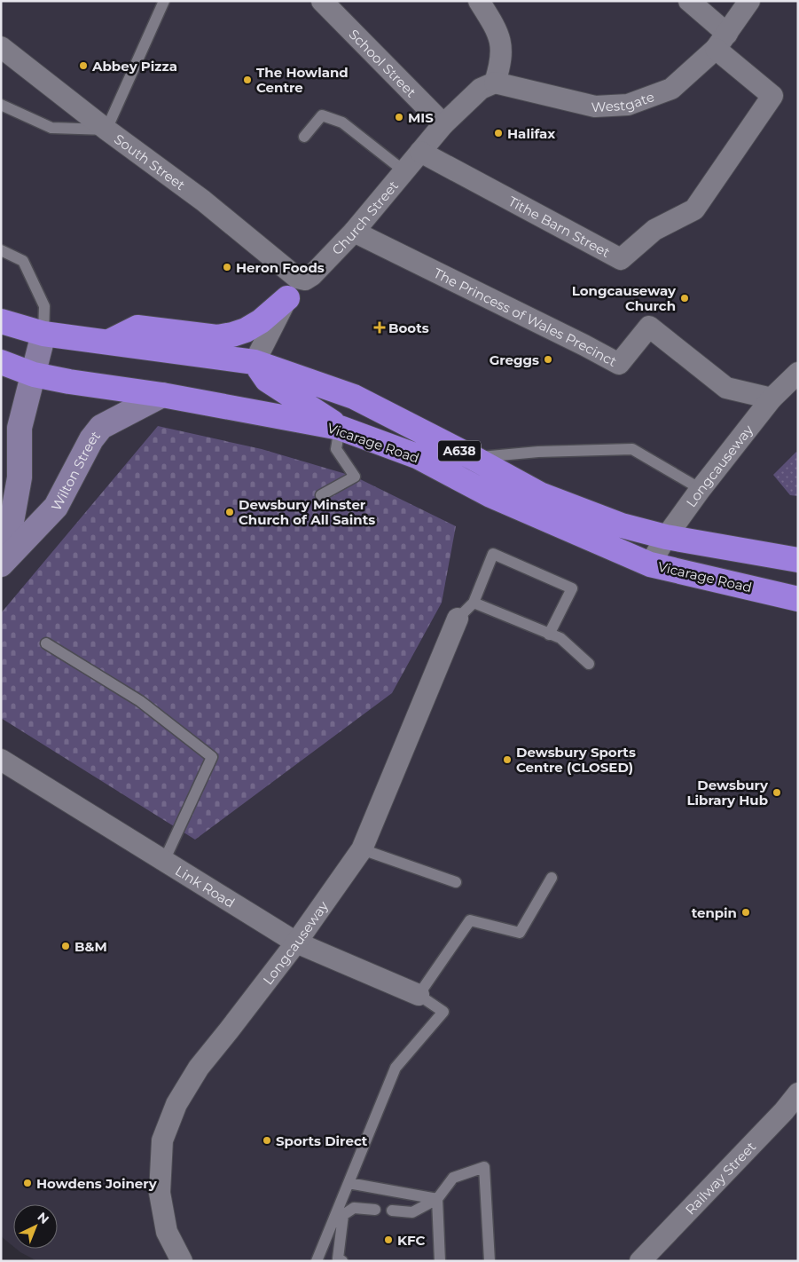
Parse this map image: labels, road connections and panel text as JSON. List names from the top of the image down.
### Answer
{
  "streets": {
    "highway": ["Vicarage Road", "A638"],
    "main road": ["Wilton Street"],
    "street": [
      "School Street",
      "Westgate",
      "South Street",
      "Church Street",
      "Tithe Barn Street",
      "The Princess of Wales Precinct",
      "Longcauseway",
      "Link Road",
      "Railway Street"
    ]
  },
  "crossings": [
    ["School Street", "Church Street"],
    ["Westgate", "Church Street"],
    ["Westgate", "Tithe Barn Street"],
    ["South Street", "Church Street"],
    ["Church Street", "Tithe Barn Street"],
    ["Church Street", "The Princess of Wales Precinct"],
    ["The Princess of Wales Precinct", "Longcauseway"],
    ["Vicarage Road", "A638"],
    ["Vicarage Road", "Longcauseway"],
    ["Vicarage Road", "Wilton Street"],
    ["Longcauseway", "Link Road"]
  ],
  "places": {
    "other": [
      "Abbey Pizza",
      "The Howland Centre",
      "MIS",
      "Halifax",
      "Heron Foods",
      "Longcauseway Church",
      "Greggs",
      "Dewsbury Minster Church of All Saints",
      "Dewsbury Sports Centre (CLOSED)",
      "Dewsbury Library Hub",
      "tenpin",
      "B&M",
      "Sports Direct",
      "Howdens Joinery",
      "KFC"
    ],
    "health": ["Boots"]
  },
  "north": "top right"
}
